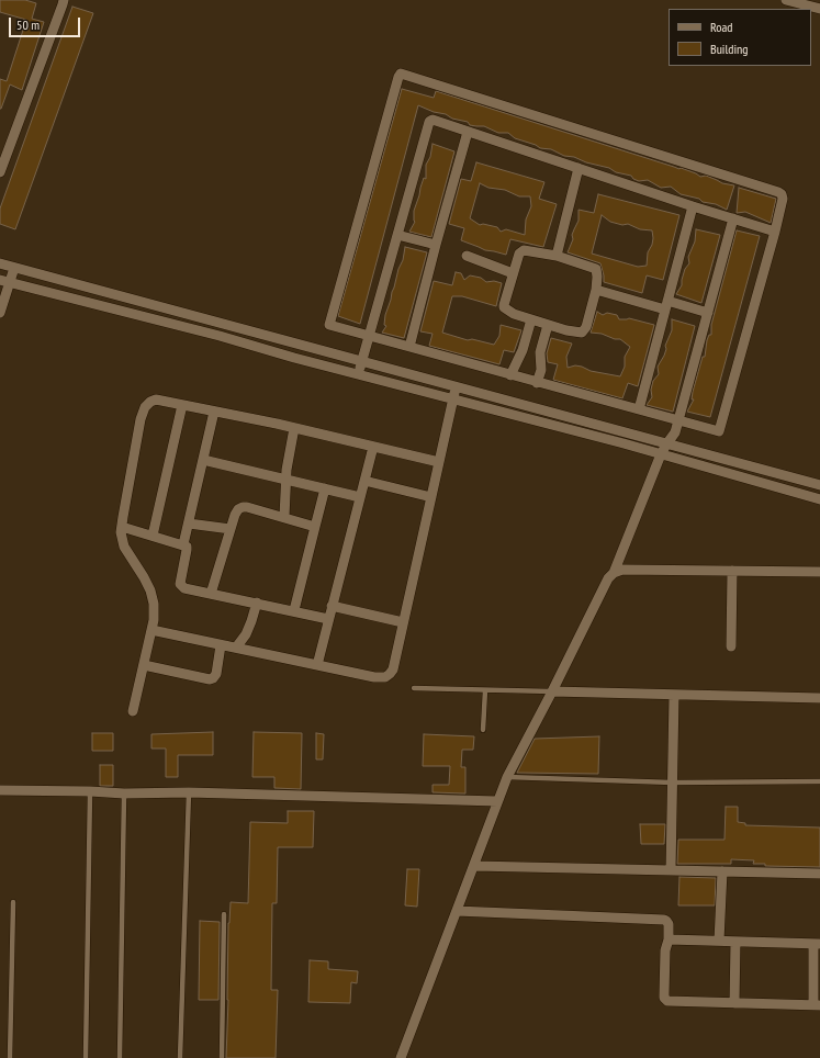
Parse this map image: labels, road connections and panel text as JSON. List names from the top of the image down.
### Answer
{
  "legend": ["Road", "Building"],
  "scale_bar": "50 m"
}
